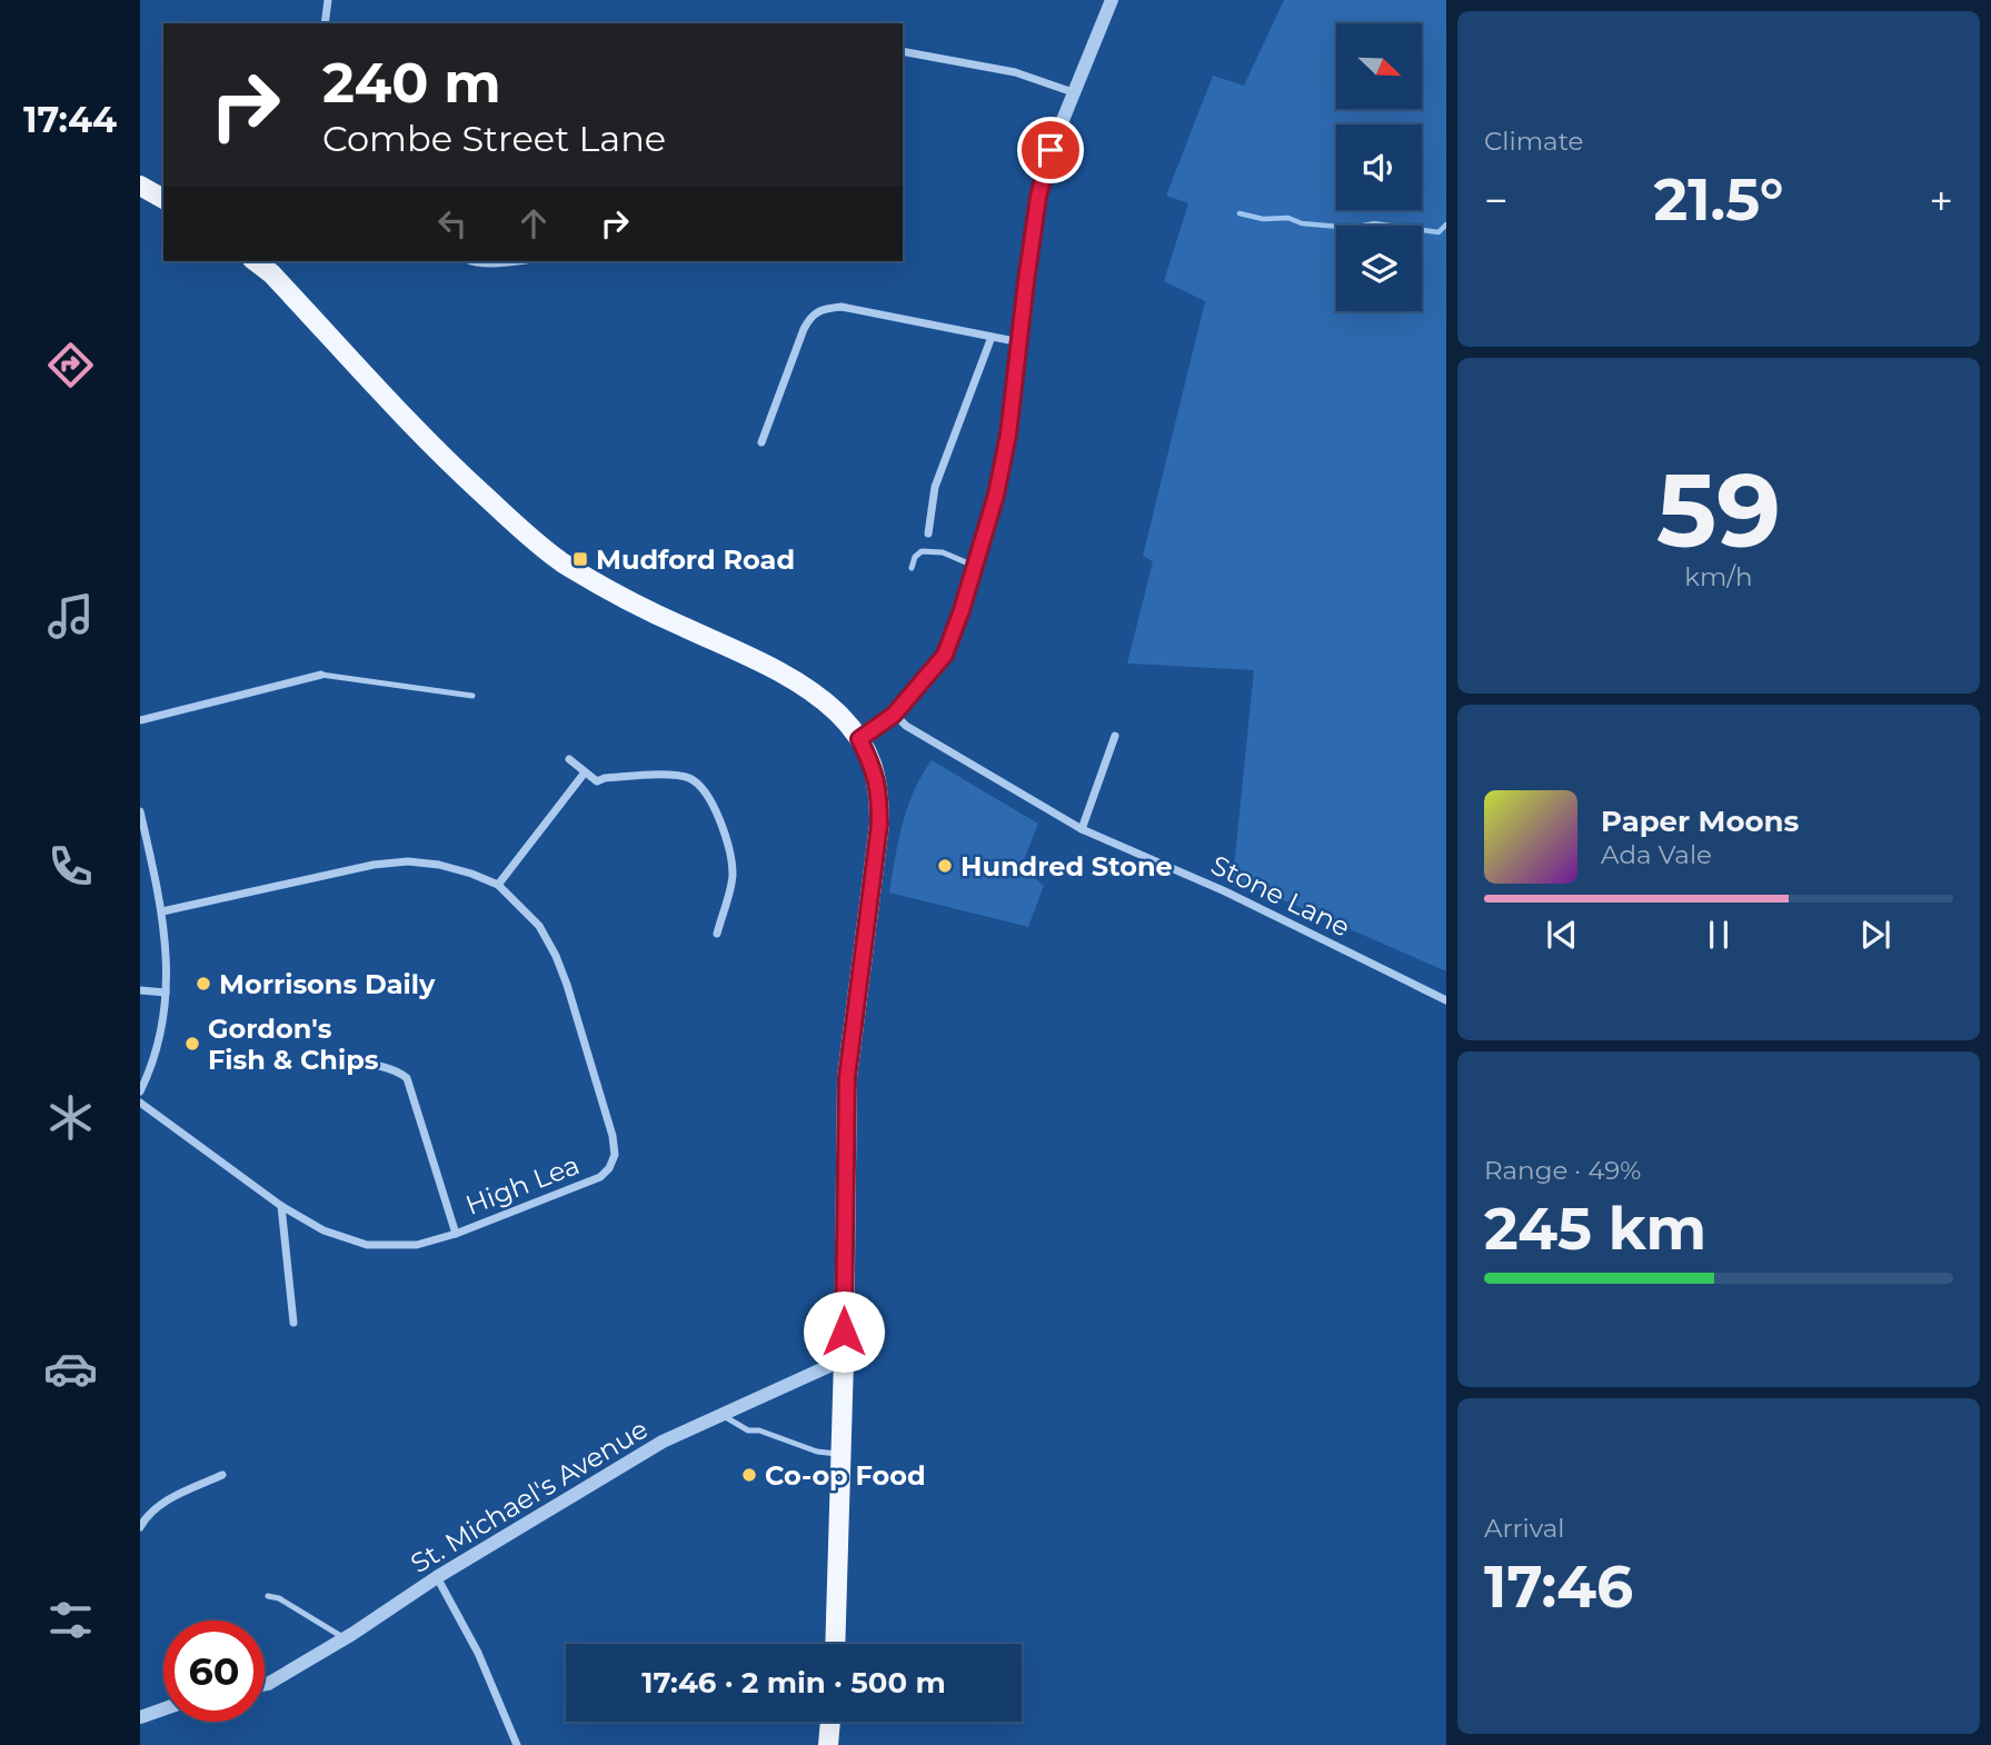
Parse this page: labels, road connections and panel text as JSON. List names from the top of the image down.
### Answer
{
  "streets": {
    "street": ["Stone Lane", "High Lea", "St. Michael's Avenue"]
  },
  "places": {
    "transit": ["Mudford Road"],
    "other": [
      "Hundred Stone",
      "Morrisons Daily",
      "Gordon's Fish & Chips",
      "Co-op Food"
    ]
  },
  "north": "bottom right",
  "page": {
    "tabs": "17:44",
    "tile": [
      "Climate",
      ["59", "km/h"],
      ["Range · 49%", "245 km"],
      ["Arrival", "17:46"]
    ],
    "turn": ["240 m", "Combe Street Lane"],
    "heat": ["−", "21.5°", "+"],
    "song": ["Paper Moons", "Ada Vale"],
    "limit": "60",
    "trip": "17:46 · 2 min · 500 m"
  }
}
